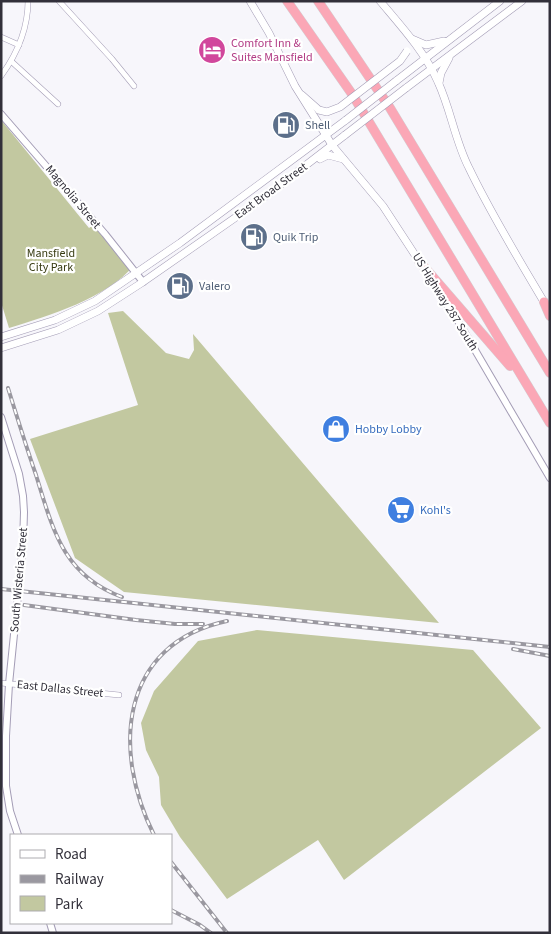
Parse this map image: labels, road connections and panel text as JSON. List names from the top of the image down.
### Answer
{
  "streets": {
    "main road": ["East Broad Street", "US Highway 287 South"],
    "street": ["Magnolia Street", "South Wisteria Street", "East Dallas Street"]
  },
  "crossings": [
    ["East Broad Street", "Magnolia Street"],
    ["East Broad Street", "US Highway 287 South"],
    ["South Wisteria Street", "East Dallas Street"]
  ],
  "parks": ["Mansfield City Park"],
  "places": {
    "hotel": ["Comfort Inn & Suites Mansfield"],
    "fuel station": ["Shell", "Quik Trip", "Valero"],
    "shop": ["Hobby Lobby"],
    "supermarket": ["Kohl's"]
  },
  "legend": ["Road", "Railway", "Park"]
}
